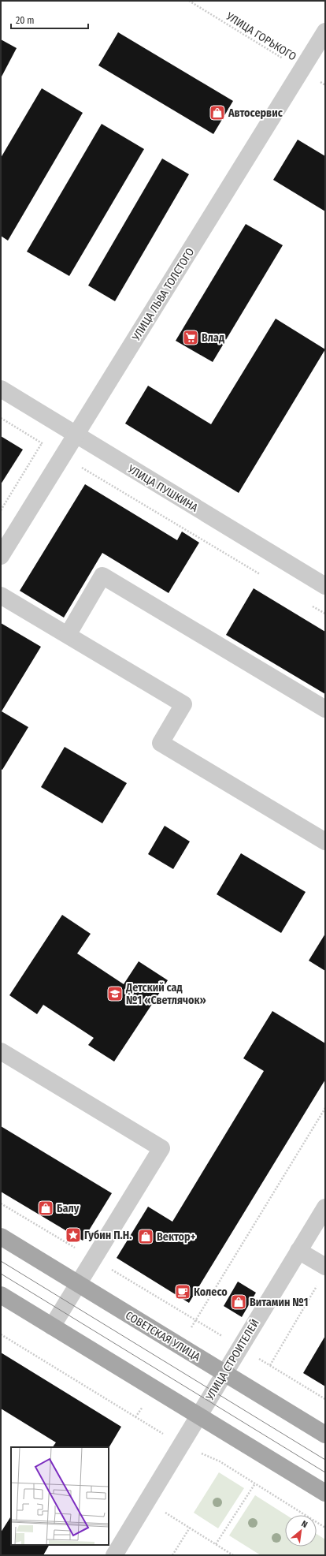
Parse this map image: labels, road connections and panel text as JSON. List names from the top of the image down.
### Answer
{
  "streets": {
    "main road": ["СОВЕТСКАЯ УЛИЦА"],
    "street": ["УЛИЦА ЛЬВА ТОЛСТОГО", "УЛИЦА ПУШКИНА", "УЛИЦА СТРОИТЕЛЕЙ"],
    "path": ["УЛИЦА ГОРЬКОГО"]
  },
  "crossings": [
    ["УЛИЦА ГОРЬКОГО", "УЛИЦА ЛЬВА ТОЛСТОГО"],
    ["УЛИЦА ЛЬВА ТОЛСТОГО", "УЛИЦА ПУШКИНА"],
    ["СОВЕТСКАЯ УЛИЦА", "УЛИЦА СТРОИТЕЛЕЙ"]
  ],
  "places": {
    "shop": [
      "Автосервис",
      "Балу",
      "Вектор+",
      "Витамин №1"
    ],
    "supermarket": ["Влад"],
    "school or university": ["Детский сад №1 «Светлячок»"],
    "place": ["Губин П.Н."],
    "cafe": ["Колесо"]
  },
  "scale_bar": "20 m",
  "north": "top right"
}
